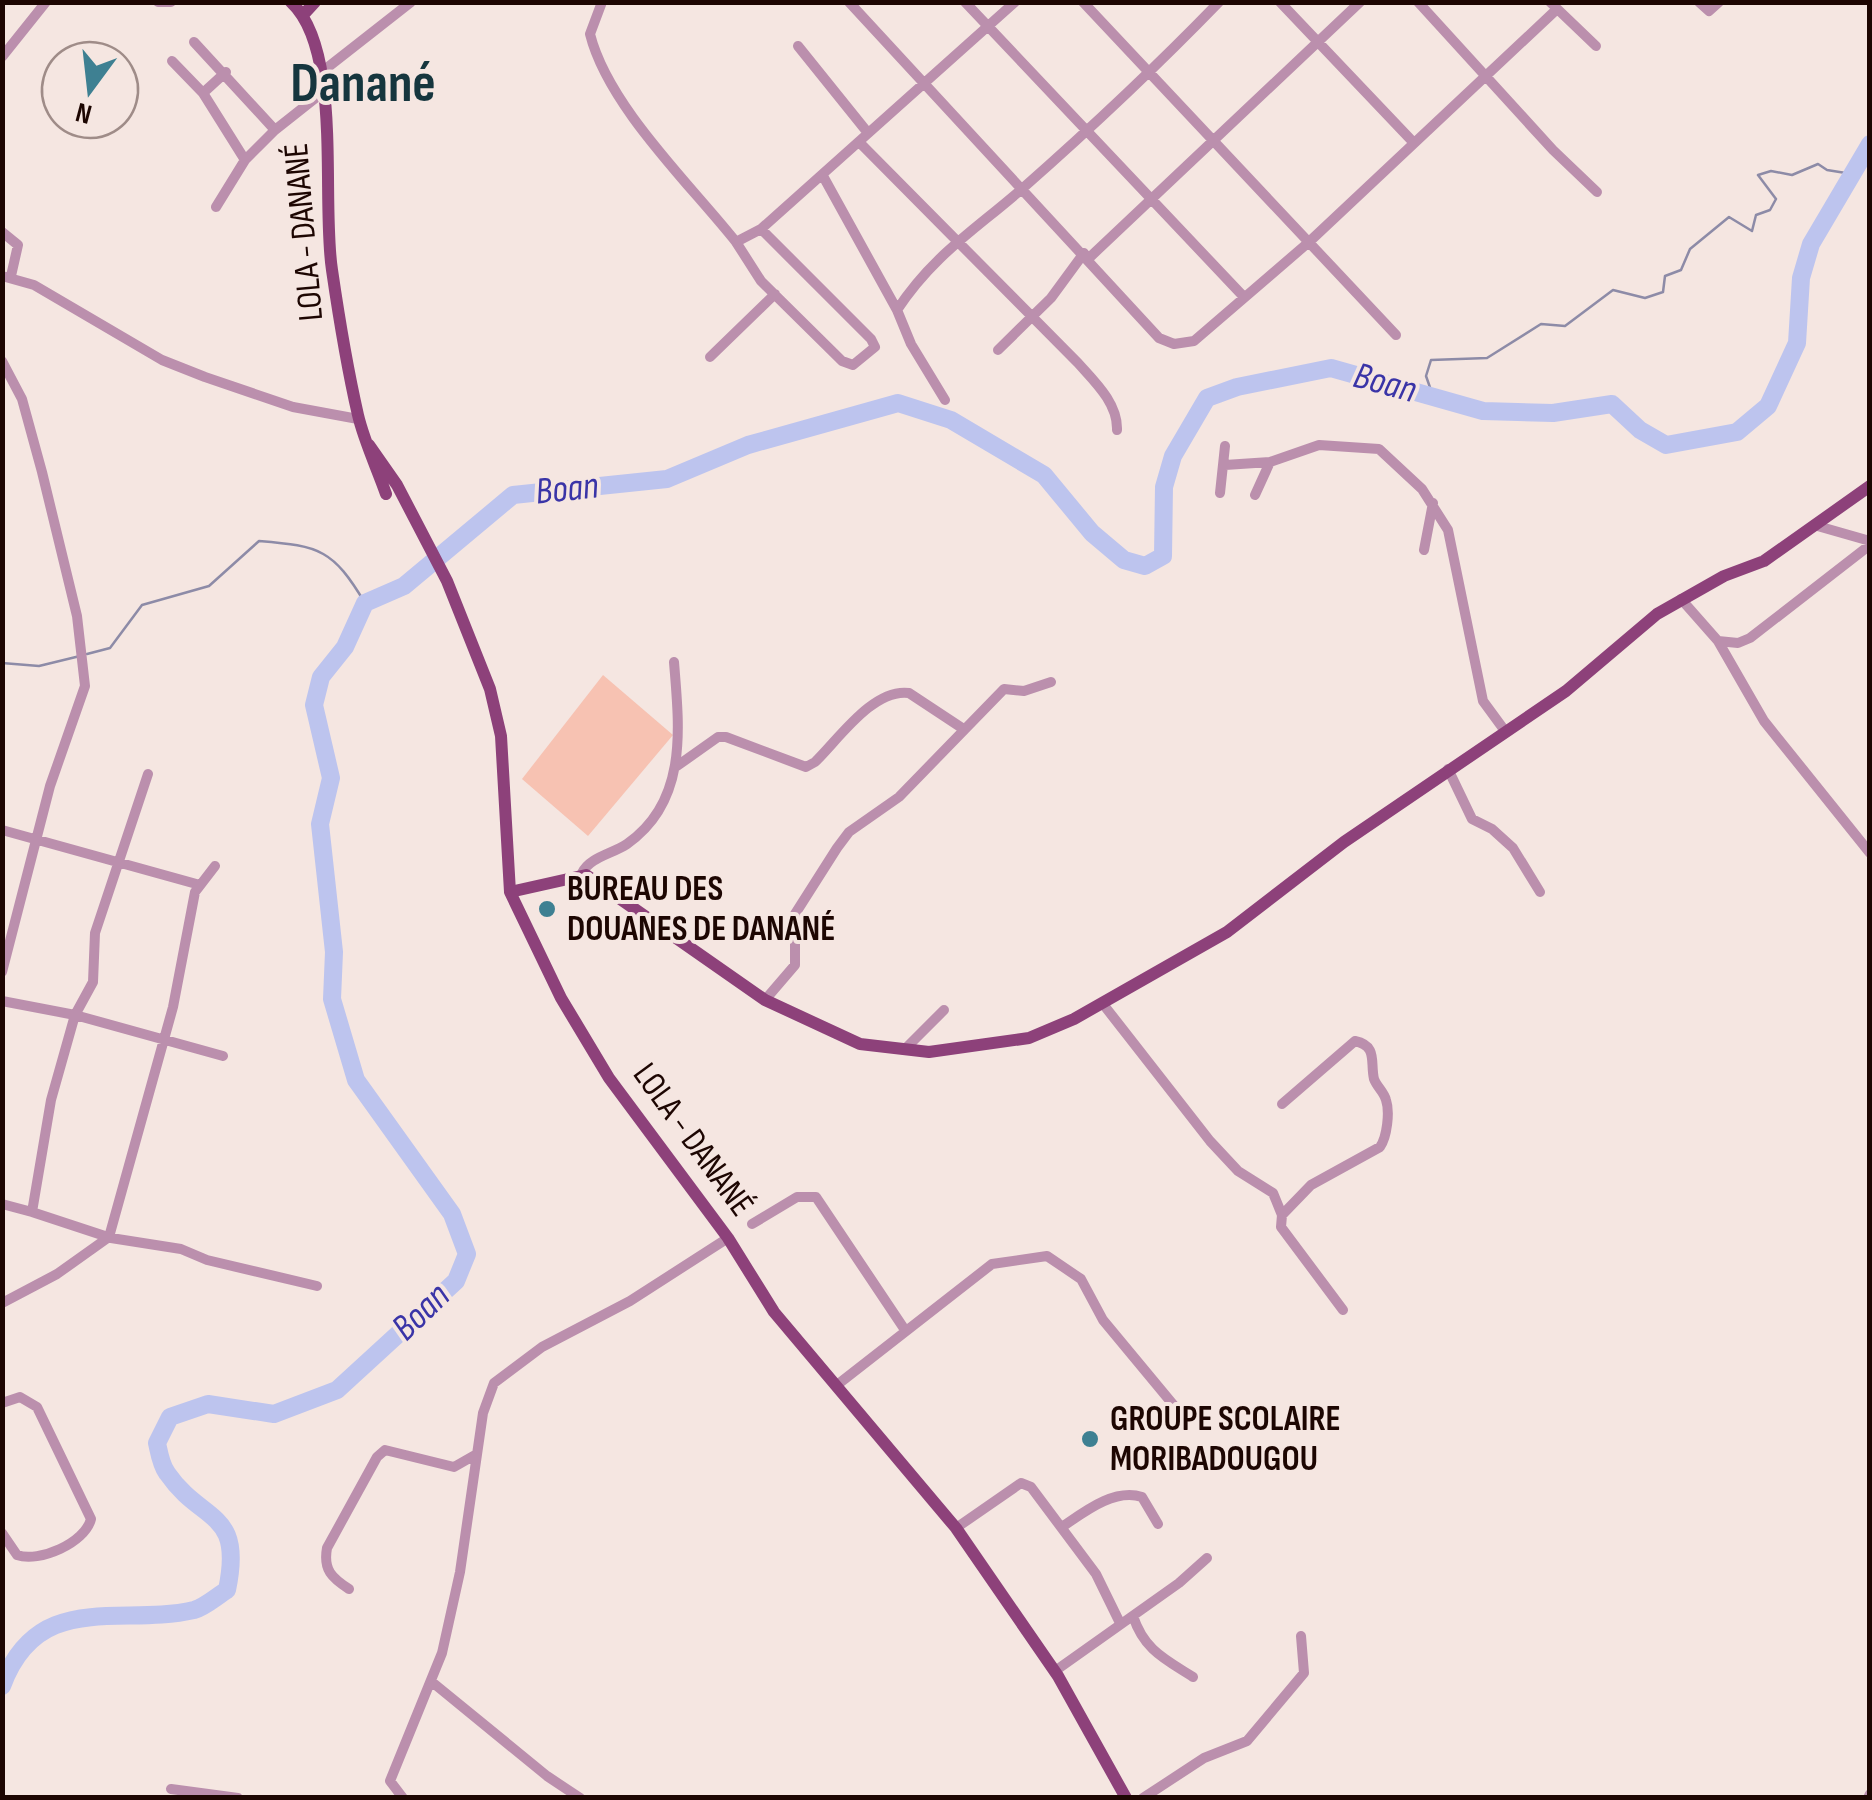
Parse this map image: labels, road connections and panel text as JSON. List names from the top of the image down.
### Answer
{
  "streets": {
    "main road": ["LOLA - DANANÉ"]
  },
  "districts": ["Danané"],
  "water": ["Boan"],
  "places": ["BUREAU DES DOUANES DE DANANÉ", "GROUPE SCOLAIRE MORIBADOUGOU"],
  "north": "bottom"
}
